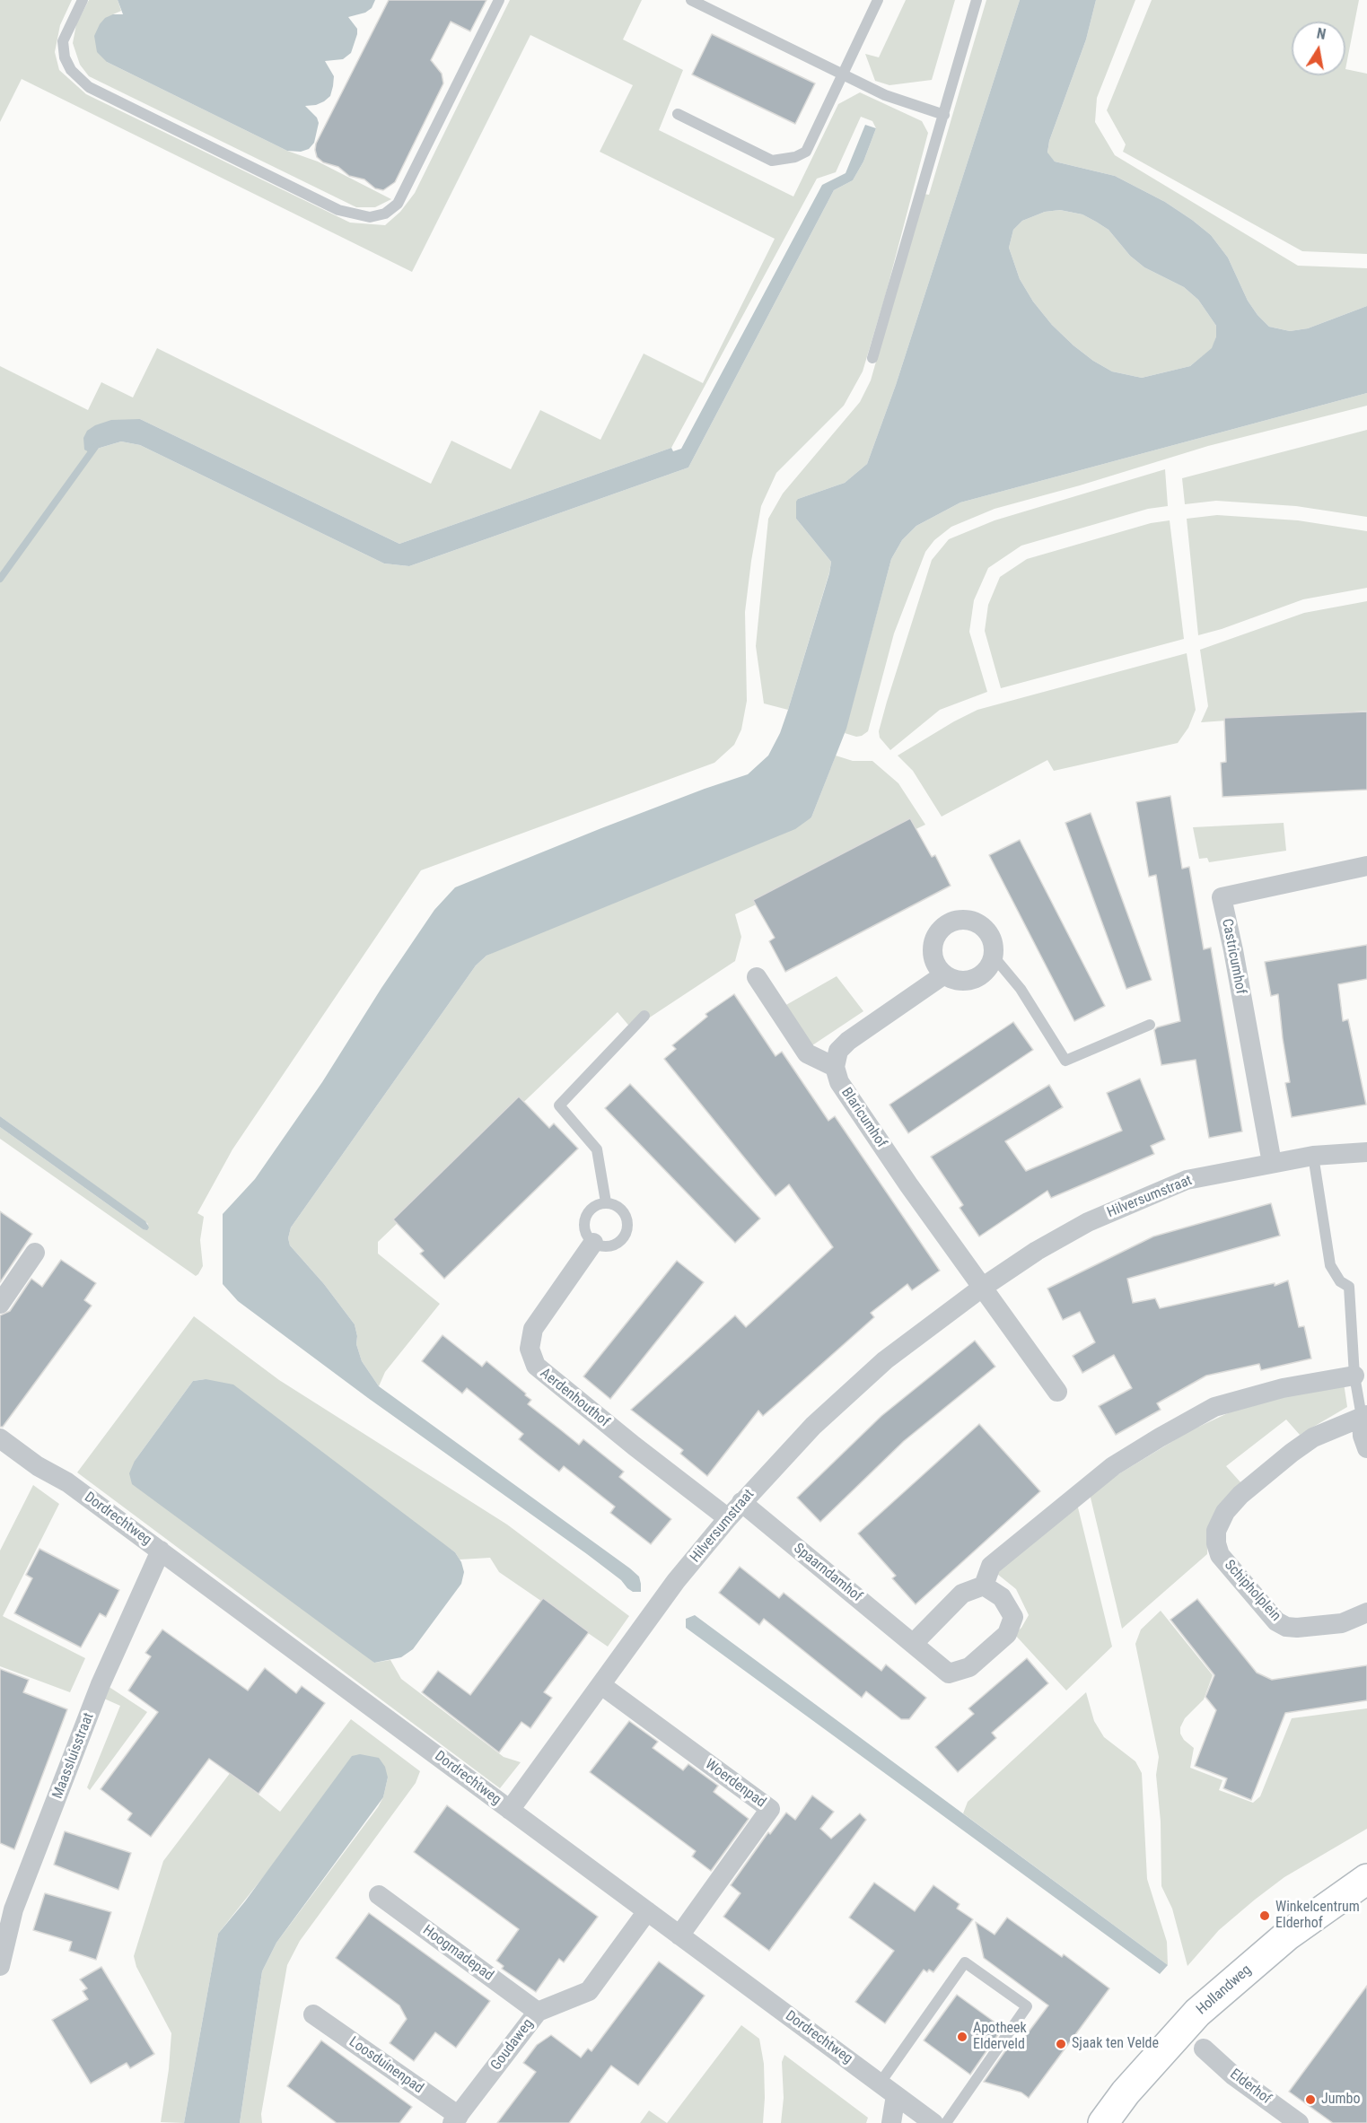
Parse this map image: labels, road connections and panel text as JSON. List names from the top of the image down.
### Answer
{
  "streets": {
    "street": [
      "Castricumhof",
      "Blaricumhof",
      "Hilversumstraat",
      "Aerdenhouthof",
      "Dordrechtweg",
      "Spaarndamhof",
      "Schipholplein",
      "Maassluisstraat",
      "Woerdenpad",
      "Hoogmadepad",
      "Hollandweg",
      "Goudaweg",
      "Loosduinenpad",
      "Elderhof"
    ]
  },
  "crossings": [
    ["Castricumhof", "Hilversumstraat"],
    ["Blaricumhof", "Hilversumstraat"],
    ["Hilversumstraat", "Aerdenhouthof"],
    ["Hilversumstraat", "Dordrechtweg"],
    ["Hilversumstraat", "Spaarndamhof"],
    ["Hilversumstraat", "Woerdenpad"],
    ["Dordrechtweg", "Maassluisstraat"],
    ["Dordrechtweg", "Woerdenpad"],
    ["Dordrechtweg", "Goudaweg"],
    ["Hoogmadepad", "Goudaweg"],
    ["Goudaweg", "Loosduinenpad"]
  ],
  "places": [
    "Winkelcentrum Elderhof",
    "Apotheek Elderveld",
    "Sjaak ten Velde",
    "Jumbo"
  ],
  "north": "top"
}
